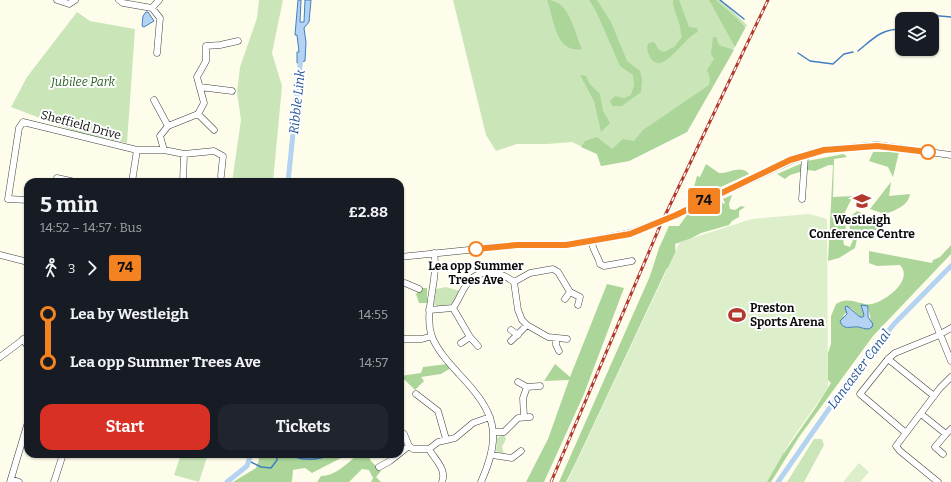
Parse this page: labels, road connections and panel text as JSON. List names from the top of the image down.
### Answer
{
  "streets": {
    "street": ["Sheffield Drive"]
  },
  "water": ["Ribble Link", "Lancaster Canal"],
  "parks": ["Jubilee Park"],
  "places": {
    "school or university": ["Westleigh Conference Centre"],
    "other": ["Lea opp Summer Trees Ave"],
    "sports": ["Preston Sports Arena"]
  },
  "lines": ["bus line 74"],
  "page": {
    "on_map": "74",
    "heading": ["5 min", "14:52 – 14:57 · Bus", "£2.88"],
    "legs": ["3", "74"],
    "list": [
      {
        "name": "Lea by Westleigh",
        "value": "14:55"
      },
      {
        "name": "Lea opp Summer Trees Ave",
        "value": "14:57"
      }
    ],
    "buttons": ["Start", "Tickets"]
  }
}
